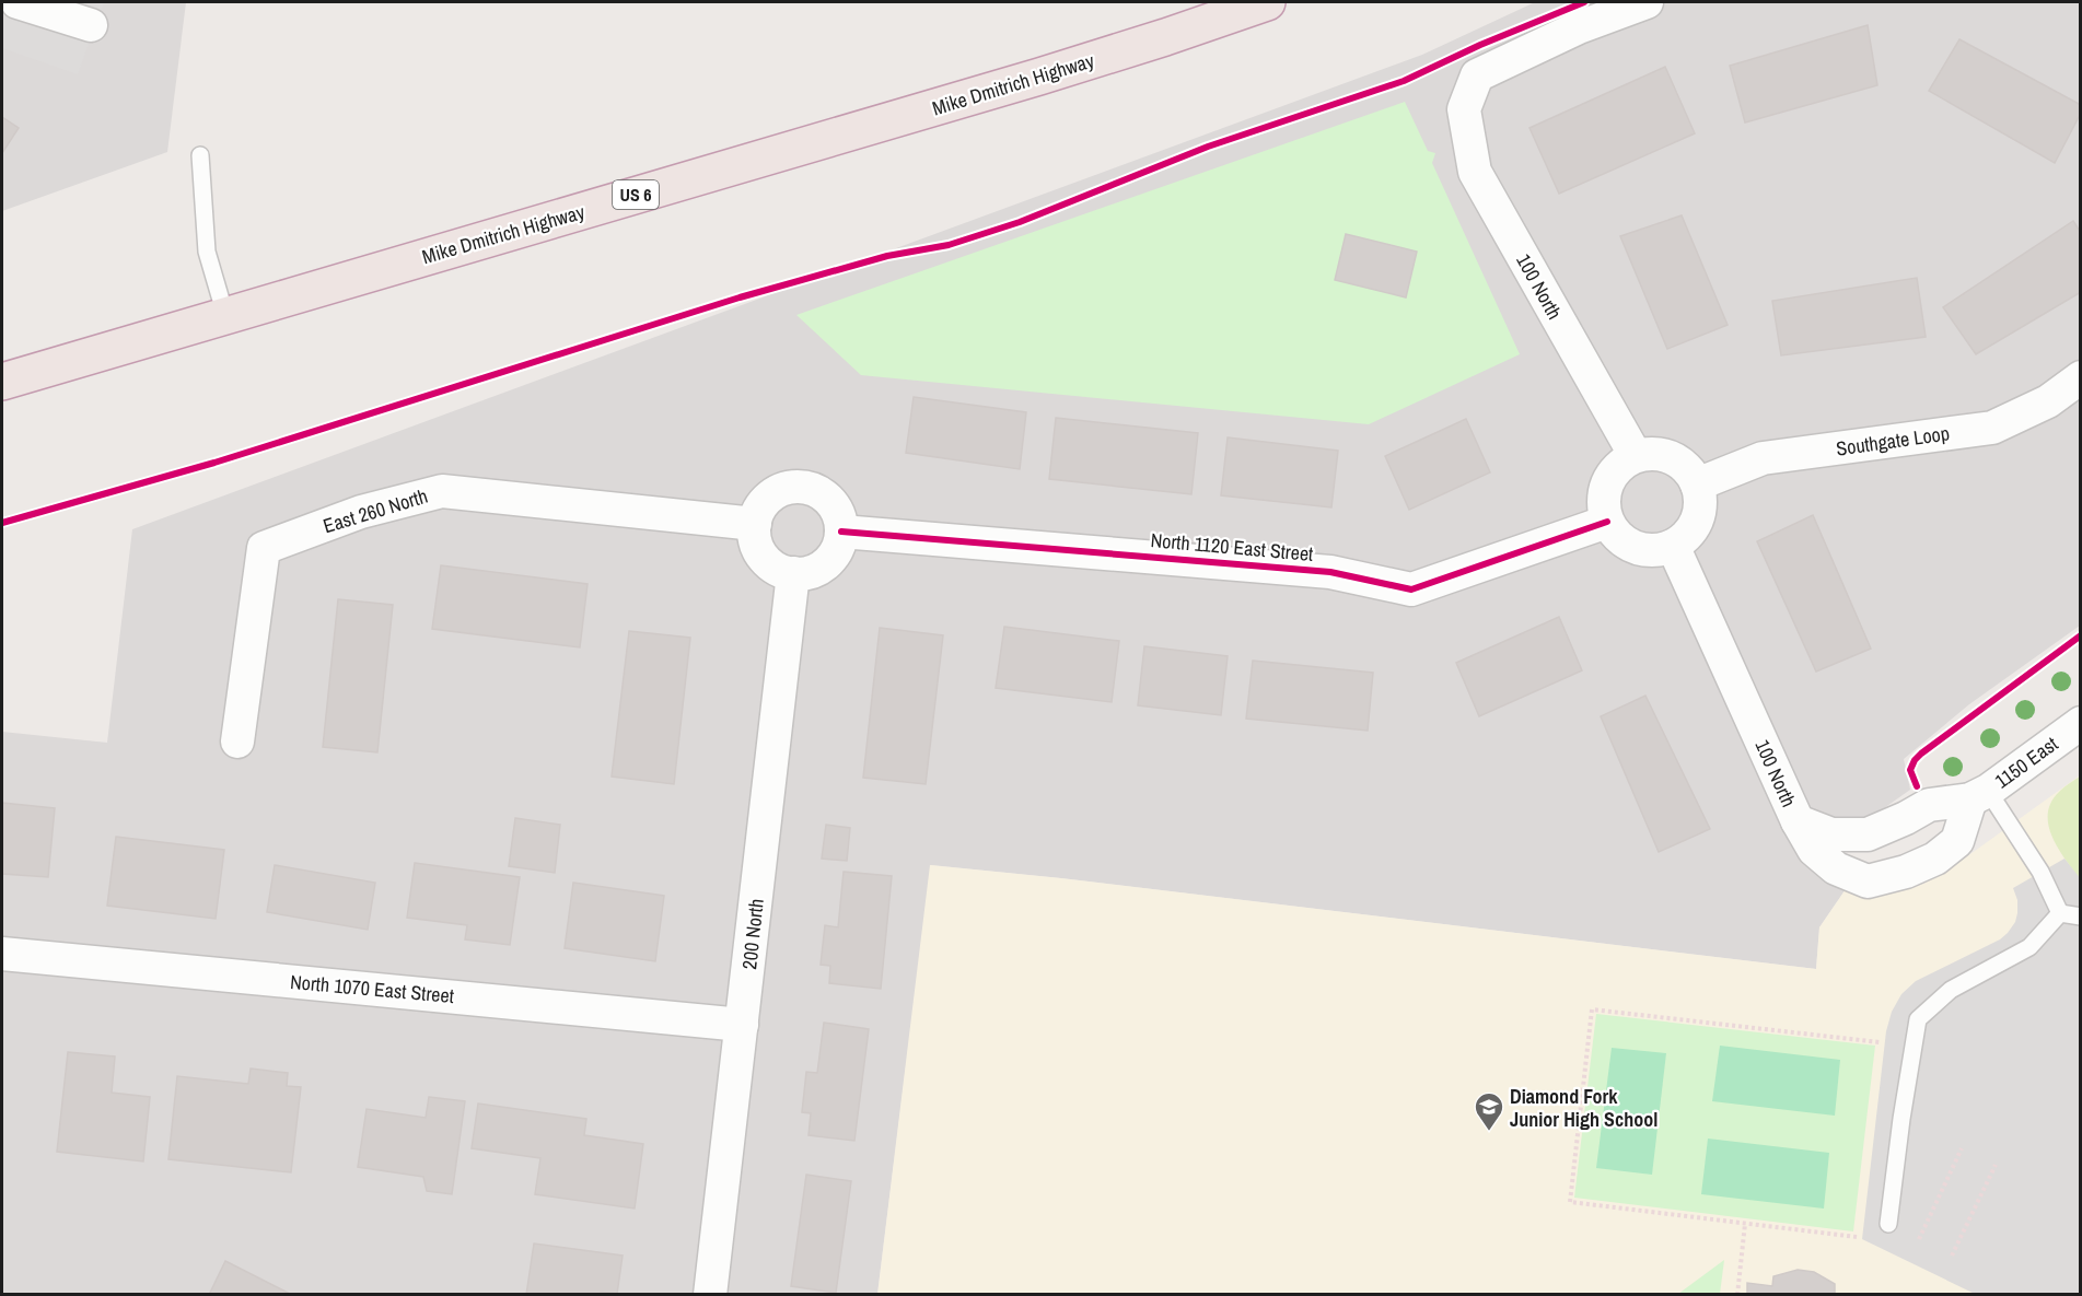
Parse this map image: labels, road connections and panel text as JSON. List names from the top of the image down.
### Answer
{
  "streets": {
    "highway": ["Mike Dmitrich Highway", "US 6"],
    "street": [
      "100 North",
      "Southgate Loop",
      "East 260 North",
      "North 1120 East Street",
      "1150 East",
      "200 North",
      "North 1070 East Street"
    ]
  },
  "crossings": [
    ["100 North", "Southgate Loop"],
    ["100 North", "North 1120 East Street"],
    ["100 North", "1150 East"],
    ["Southgate Loop", "North 1120 East Street"],
    ["East 260 North", "North 1120 East Street"],
    ["East 260 North", "200 North"],
    ["North 1120 East Street", "200 North"],
    ["200 North", "North 1070 East Street"]
  ],
  "places": {
    "school or university": ["Diamond Fork Junior High School"]
  }
}
